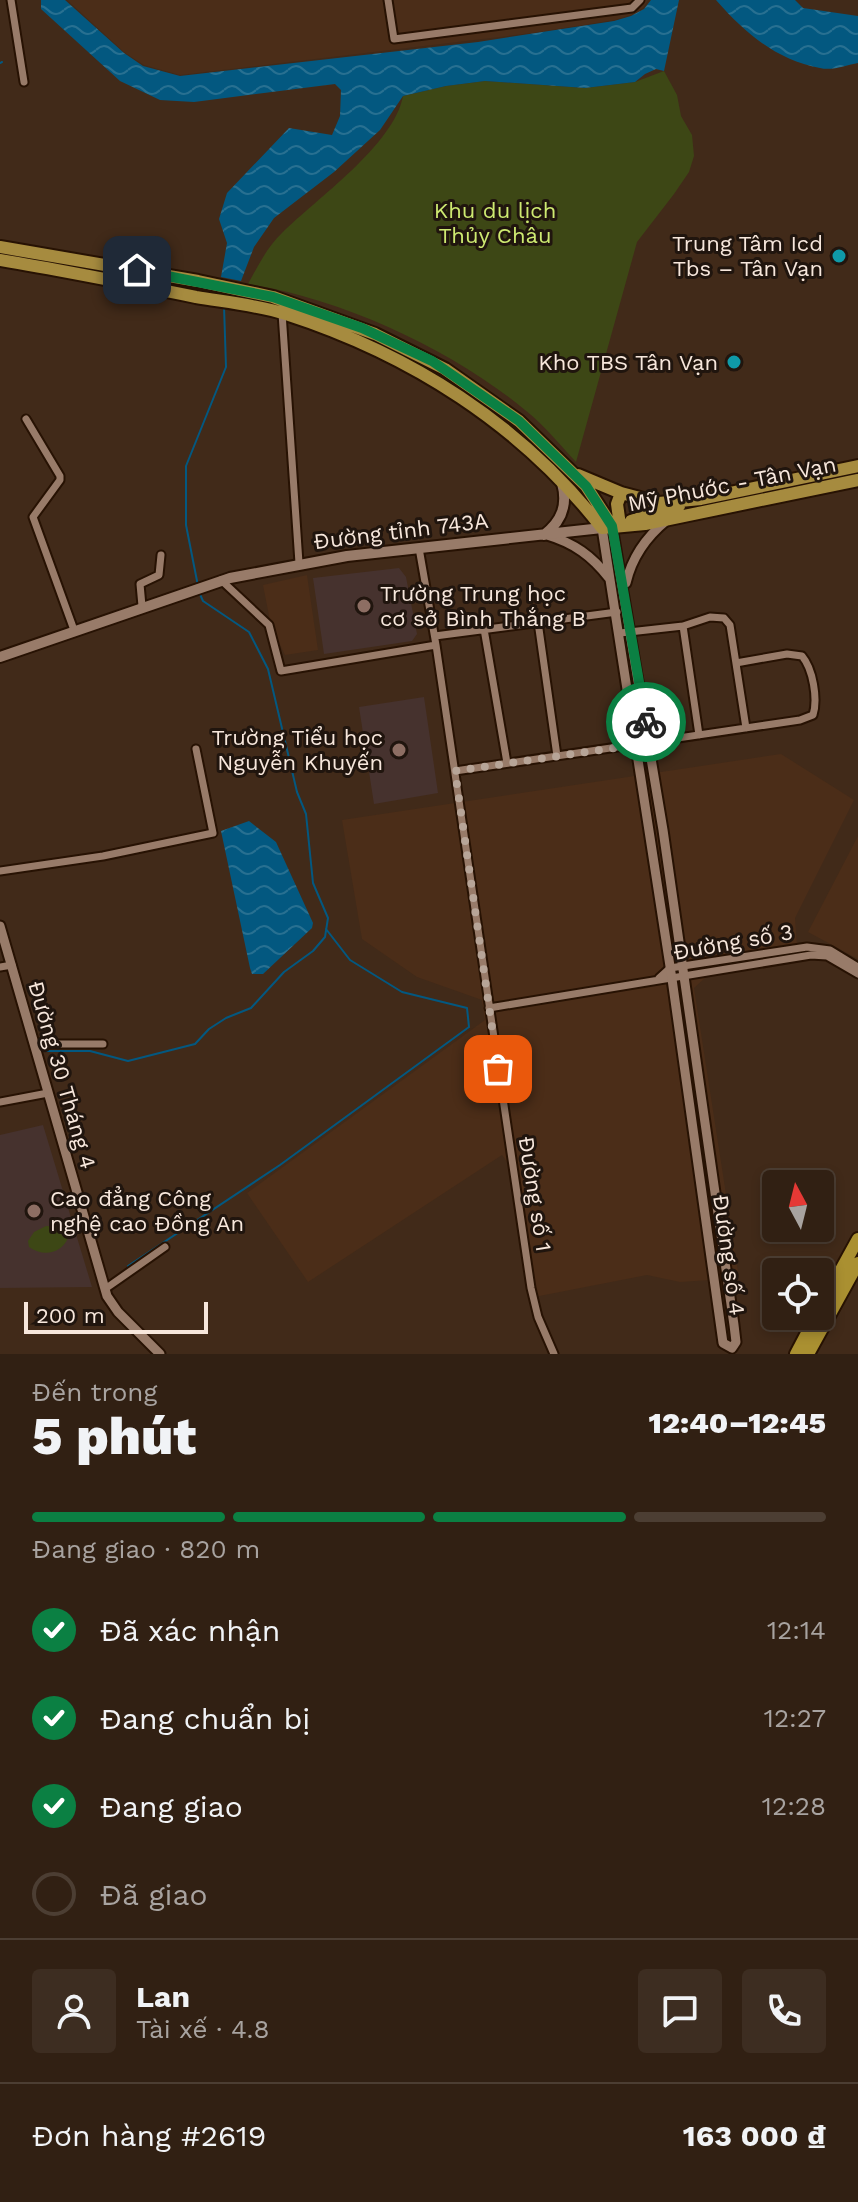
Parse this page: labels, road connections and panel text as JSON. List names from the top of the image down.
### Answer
{
  "streets": {
    "main road": ["Mỹ Phước - Tân Vạn", "Đường tỉnh 743A"],
    "street": [
      "Đường số 3",
      "Đường 30 Tháng 4",
      "Đường số 1",
      "Đường số 4"
    ]
  },
  "crossings": [
    ["Mỹ Phước - Tân Vạn", "Đường tỉnh 743A"],
    ["Mỹ Phước - Tân Vạn", "Đường số 4"],
    ["Đường tỉnh 743A", "Đường số 1"],
    ["Đường tỉnh 743A", "Đường số 4"],
    ["Đường số 3", "Đường số 1"],
    ["Đường số 3", "Đường số 4"]
  ],
  "parks": ["Khu du lịch Thủy Châu"],
  "places": [
    "Trung Tâm Icd Tbs – Tân Vạn",
    "Kho TBS Tân Vạn",
    "Trường Trung học cơ sở Bình Thắng B",
    "Trường Tiểu học Nguyễn Khuyến",
    "Cao đẳng Công nghệ cao Đồng An"
  ],
  "scale_bar": "200 m",
  "north": "top",
  "page": {
    "scale": "200 m",
    "heading": ["5 phút", "Đến trong", "12:40–12:45"],
    "panel": [
      "Lan",
      "Tài xế · 4.8",
      "Đơn hàng #2619",
      "163 000 ₫"
    ],
    "bar": "Đang giao · 820 m",
    "list": [
      ["Đã xác nhận", "12:14"],
      ["Đang chuẩn bị", "12:27"],
      ["Đang giao", "12:28"],
      "Đã giao"
    ]
  }
}
